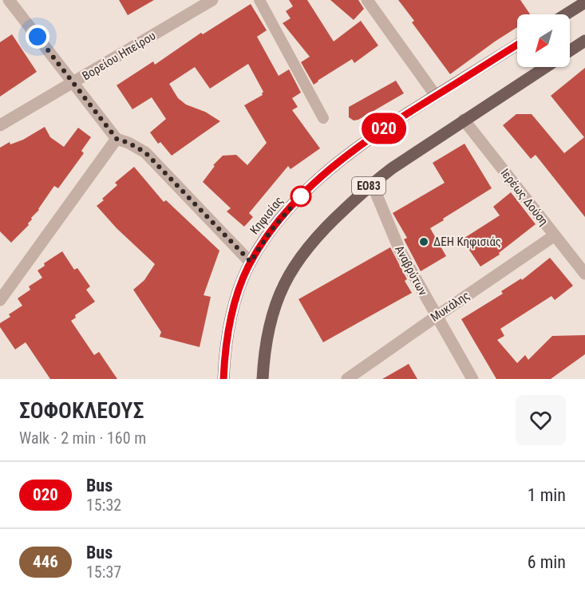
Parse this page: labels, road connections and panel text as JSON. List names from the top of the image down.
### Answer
{
  "streets": {
    "main road": ["ΕΟ83", "Κηφισίας"],
    "street": [
      "Βορείου Ηπείρου",
      "Ιερέως Δούση",
      "Αναβρύτων",
      "Μυκάλης"
    ]
  },
  "crossings": [
    ["ΕΟ83", "Ιερέως Δούση"],
    ["ΕΟ83", "Αναβρύτων"],
    ["Ιερέως Δούση", "Μυκάλης"],
    ["Αναβρύτων", "Μυκάλης"]
  ],
  "places": ["ΔΕΗ Κηφισιάς"],
  "lines": ["bus line 020"],
  "north": "bottom left",
  "page": {
    "on_map": "020",
    "heading": ["ΣΟΦΟΚΛΕΟΥΣ", "Walk · 2 min · 160 m"],
    "list": [
      {
        "mark": "020",
        "name": "Bus",
        "note": "15:32",
        "value": "1 min"
      },
      {
        "mark": "446",
        "name": "Bus",
        "note": "15:37",
        "value": "6 min"
      }
    ]
  }
}
